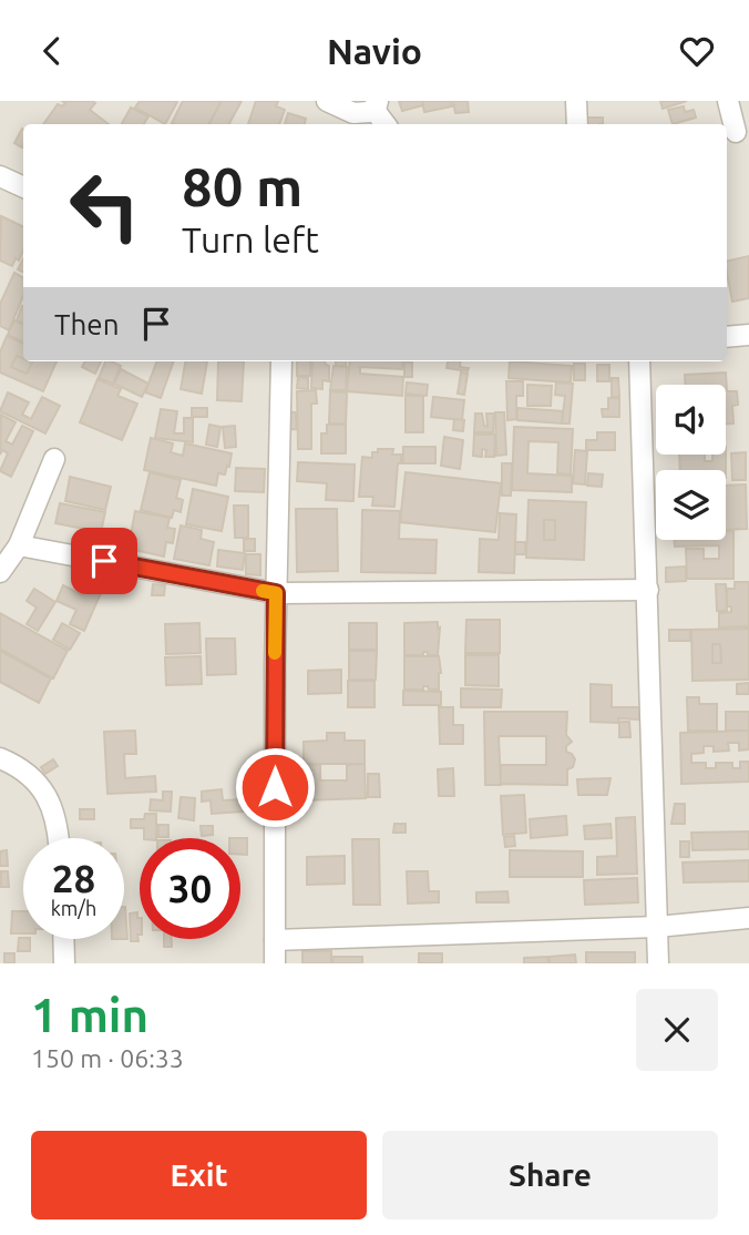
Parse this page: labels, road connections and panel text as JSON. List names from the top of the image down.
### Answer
{
  "page": {
    "header": "Navio",
    "turn": ["80 m", "Turn left"],
    "then": "Then",
    "speed": "28 km/h",
    "limit": "30",
    "heading": ["1 min", "150 m · 06:33"],
    "buttons": ["Exit", "Share"]
  }
}
